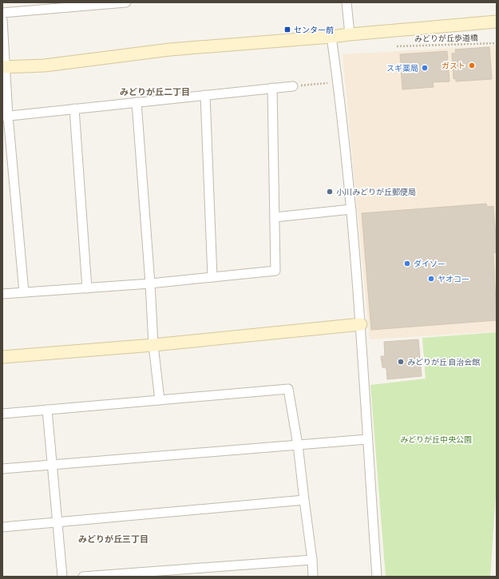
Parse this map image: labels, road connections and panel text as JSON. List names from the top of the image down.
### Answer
{
  "streets": {
    "path": ["みどりが丘歩道橋"]
  },
  "districts": ["みどりが丘二丁目", "みどりが丘三丁目"],
  "parks": ["みどりが丘中央公園"],
  "places": {
    "transit": ["センター前"],
    "other": [
      "ガスト",
      "スギ薬局",
      "小川みどりが丘郵便局",
      "ダイソー",
      "ヤオコー",
      "みどりが丘 自治会館"
    ]
  }
}
